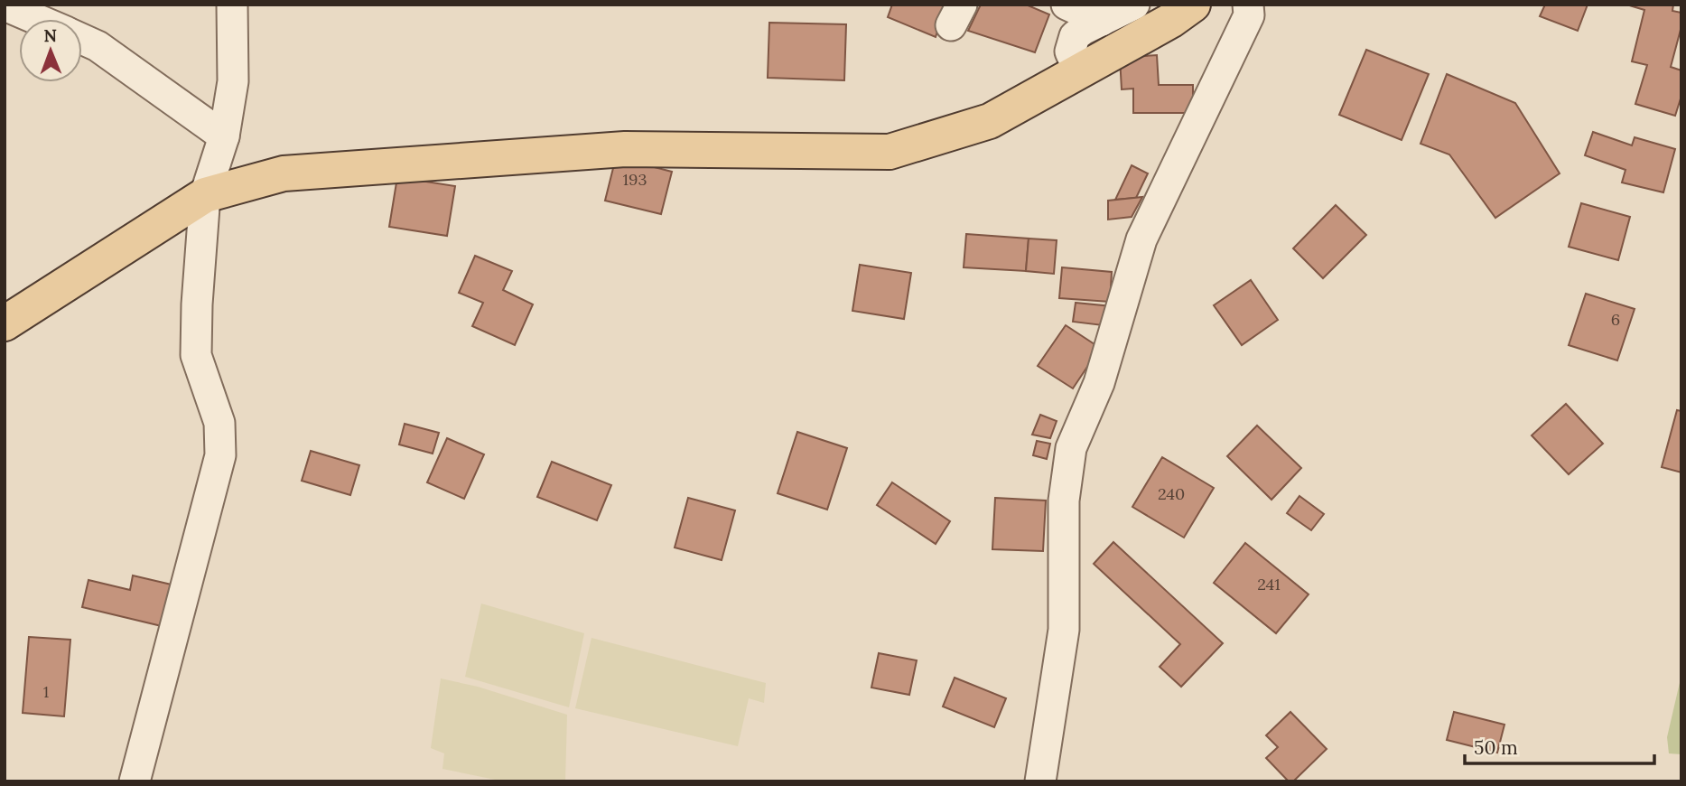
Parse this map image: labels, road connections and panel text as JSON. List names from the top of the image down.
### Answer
{
  "house_numbers": [
    "193",
    "6",
    "240",
    "241",
    "1"
  ],
  "scale_bar": "50 m",
  "north": "top"
}
